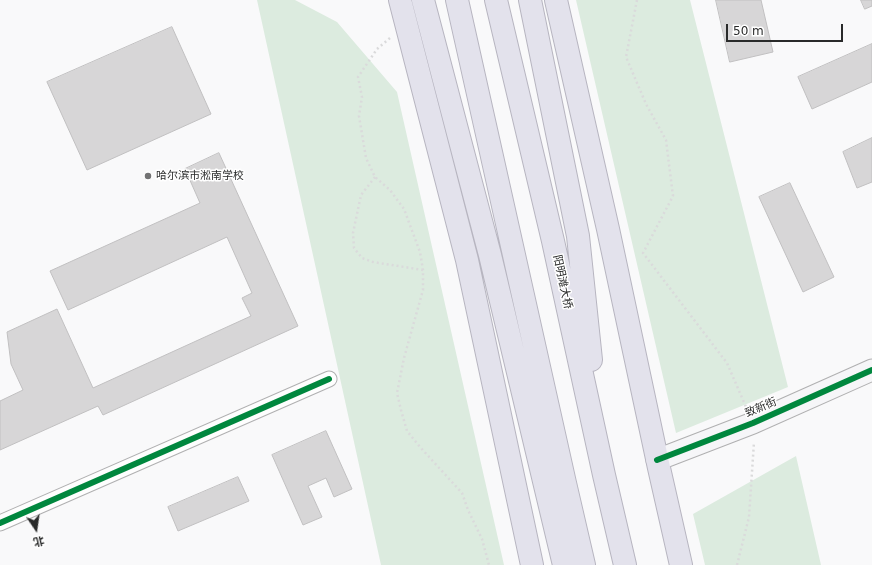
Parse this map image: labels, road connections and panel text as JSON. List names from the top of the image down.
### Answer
{
  "streets": {
    "highway": ["阳明滩大桥"],
    "street": ["致新街"]
  },
  "places": ["哈尔滨市淞南学校"],
  "scale_bar": "50 m",
  "north": "bottom"
}
